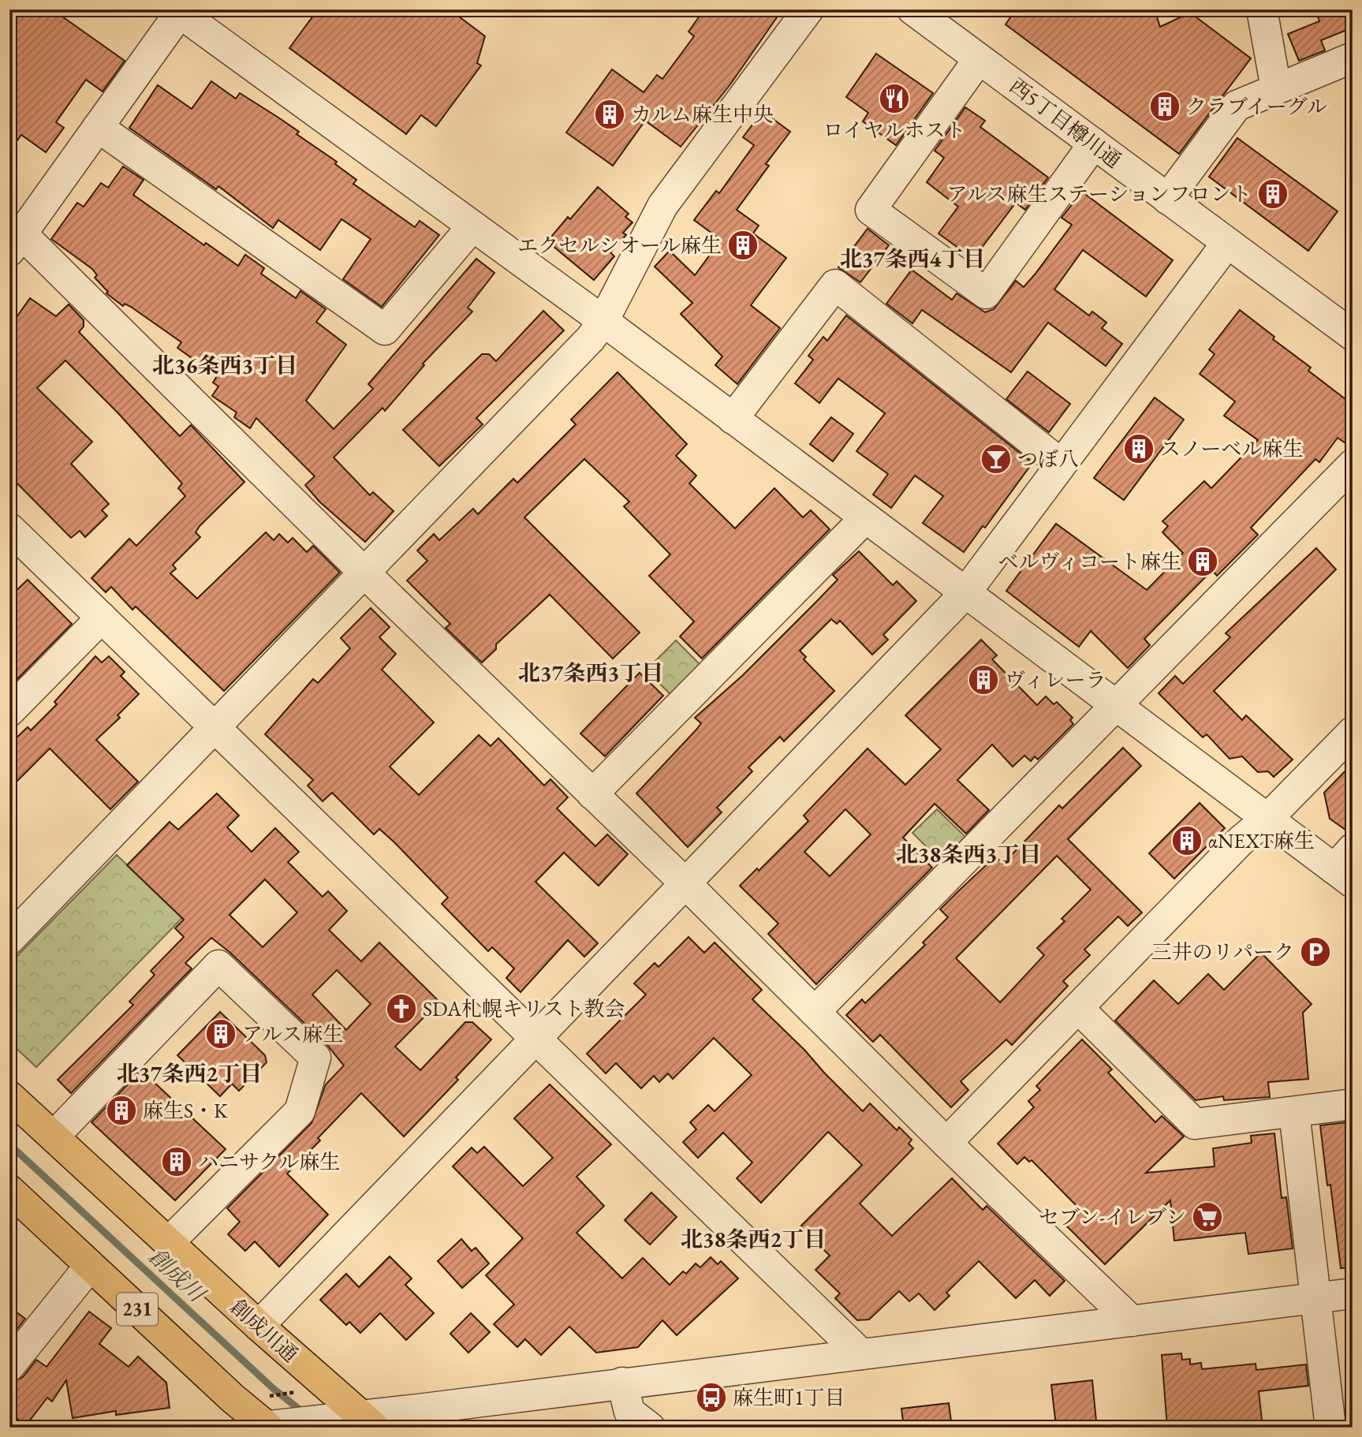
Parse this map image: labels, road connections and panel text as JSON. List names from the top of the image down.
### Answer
{
  "streets": {
    "highway": ["231", "創成川通"],
    "street": ["西5丁目樽川通"]
  },
  "districts": [
    "北37条西4丁目",
    "北36条西3丁目",
    "北37条西3丁目",
    "北38条西3丁目",
    "北37条西2丁目",
    "北38条西2丁目"
  ],
  "water": ["創成川"],
  "places": {
    "restaurant": ["ロイヤルホスト"],
    "building": [
      "クラブイーグル",
      "カルム麻生中央",
      "アルス麻生ステーションフロント",
      "エクセルシオール麻生",
      "スノーベル麻生",
      "ベルヴィコート麻生",
      "ヴィレーラ",
      "αNEXT麻生",
      "アルス麻生",
      "麻生S・K",
      "ハニサクル麻生"
    ],
    "bar": ["つぼ八"],
    "parking": ["三井のリパーク"],
    "church": ["SDA札幌キリスト教会"],
    "supermarket": ["セブン-イレブン"],
    "bus stop": ["麻生町1丁目"]
  }
}
